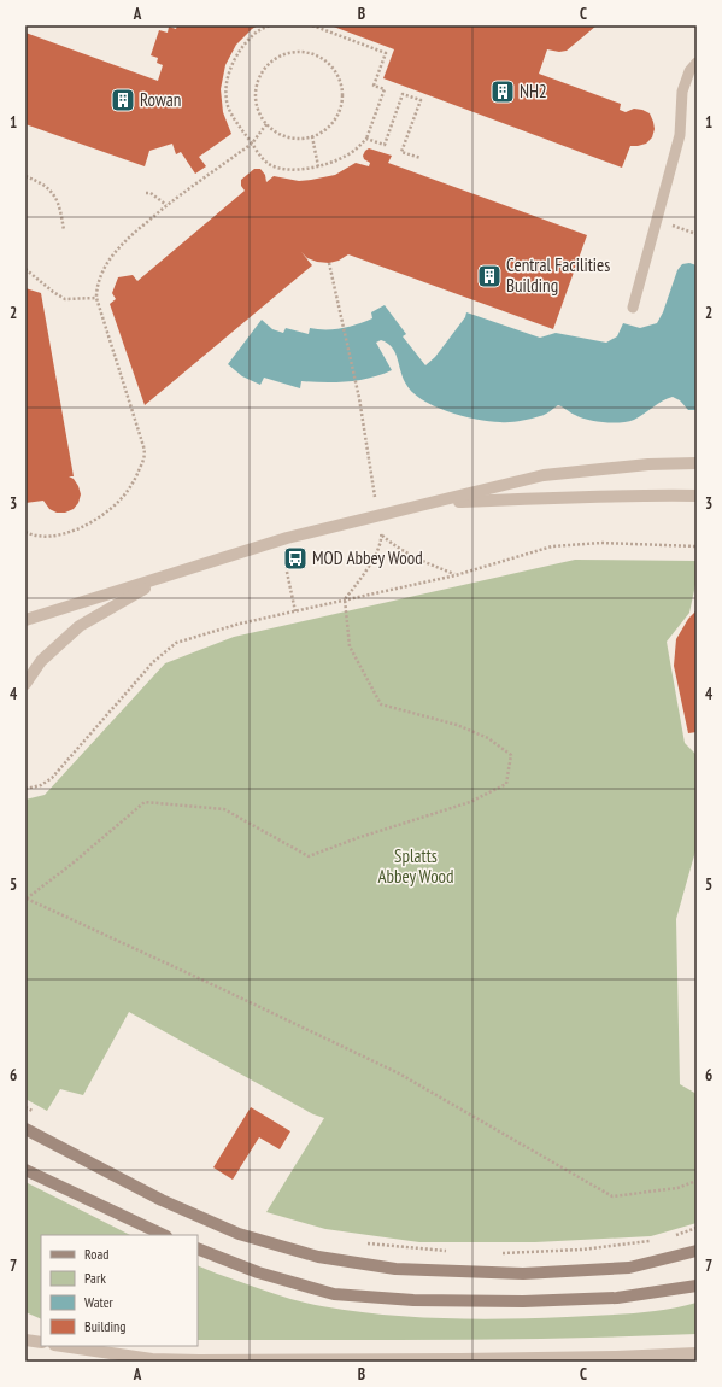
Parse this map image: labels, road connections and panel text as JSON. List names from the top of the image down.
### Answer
{
  "parks": ["Splatts Abbey Wood"],
  "places": {
    "building": ["NH2", "Rowan", "Central Facilities Building"],
    "bus stop": ["MOD Abbey Wood"]
  },
  "legend": [
    "Road",
    "Park",
    "Water",
    "Building"
  ],
  "grid": {
    "columns": ["A", "B", "C"],
    "rows": [
      "1",
      "2",
      "3",
      "4",
      "5",
      "6",
      "7"
    ]
  }
}
